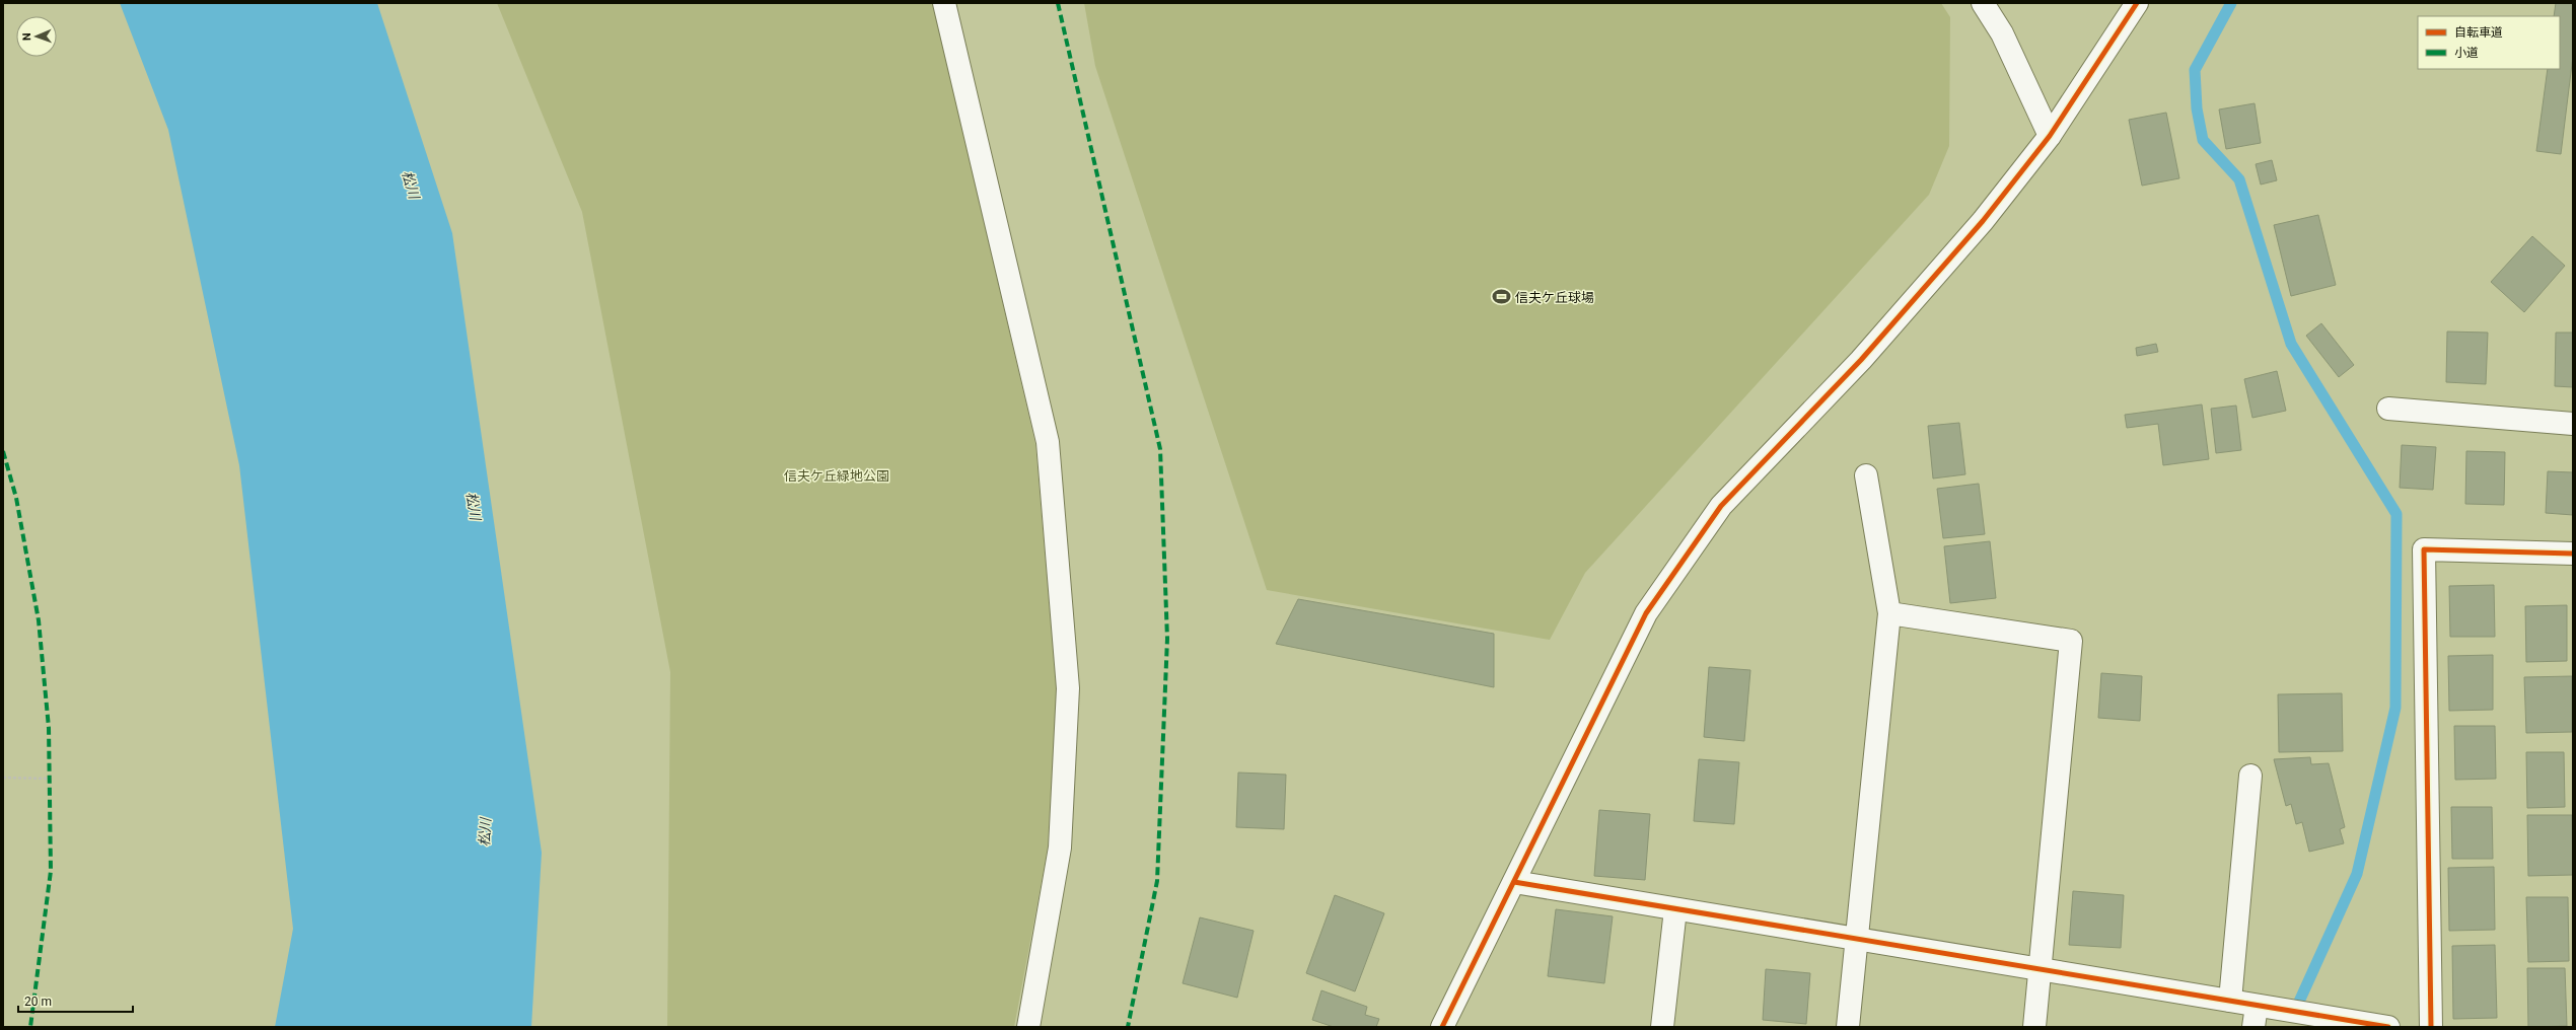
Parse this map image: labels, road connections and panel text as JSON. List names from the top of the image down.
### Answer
{
  "water": ["松川"],
  "parks": ["信夫ケ丘緑地公園"],
  "places": {
    "sports": ["信夫ケ丘球場"]
  },
  "legend": ["自転車道", "小道"],
  "scale_bar": "20 m",
  "north": "left"
}
